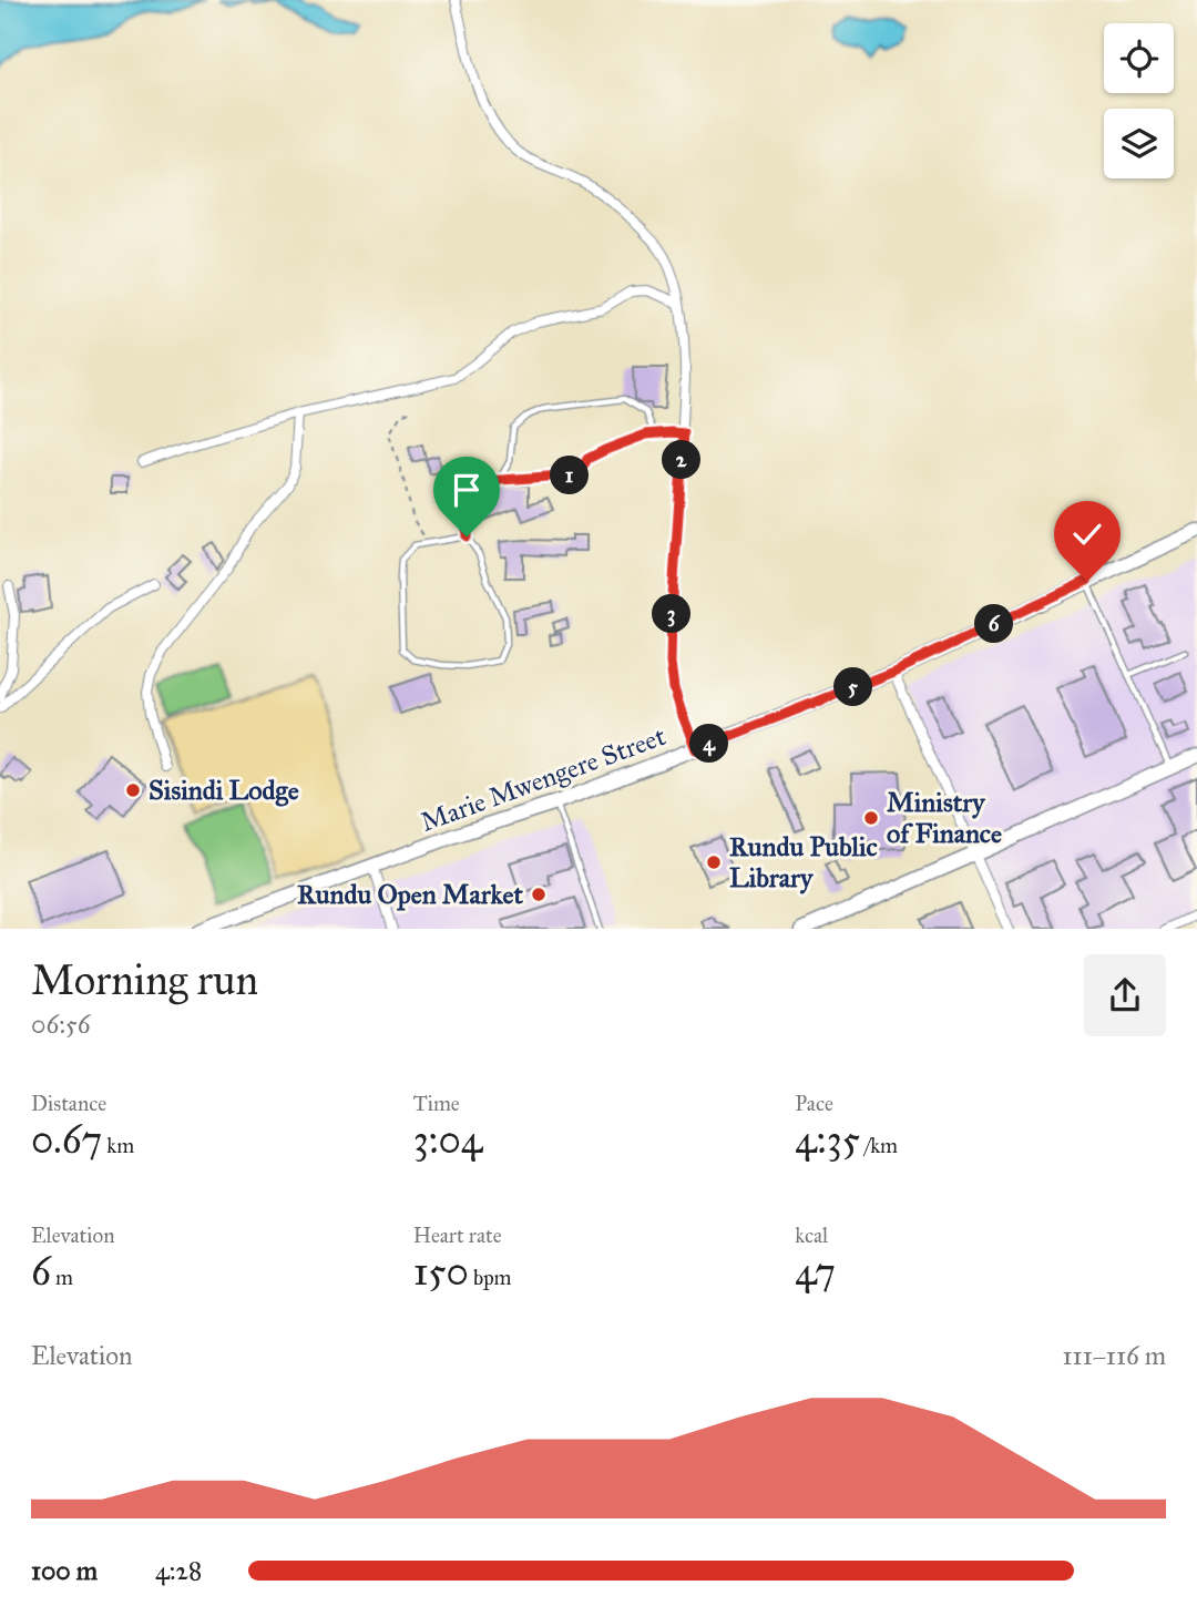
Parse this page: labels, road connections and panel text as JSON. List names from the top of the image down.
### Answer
{
  "streets": {
    "main road": ["Marie Mwengere Street"]
  },
  "places": [
    "Sisindi Lodge",
    "Ministry of Finance",
    "Rundu Public Library",
    "Rundu Open Market"
  ],
  "page": {
    "pins": [
      "2",
      "1",
      "3",
      "6",
      "5",
      "4"
    ],
    "heading": ["Morning run", "06:56"],
    "stats": [
      ["Distance", "0.67 km"],
      ["Time", "3:04"],
      ["Pace", "4:35 /km"],
      ["Elevation", "6 m"],
      ["Heart rate", "150 bpm"],
      ["kcal", "47"]
    ],
    "chart": ["Elevation", "111–116 m"],
    "list": [
      {
        "name": "100 m",
        "note": "4:28"
      }
    ]
  }
}
